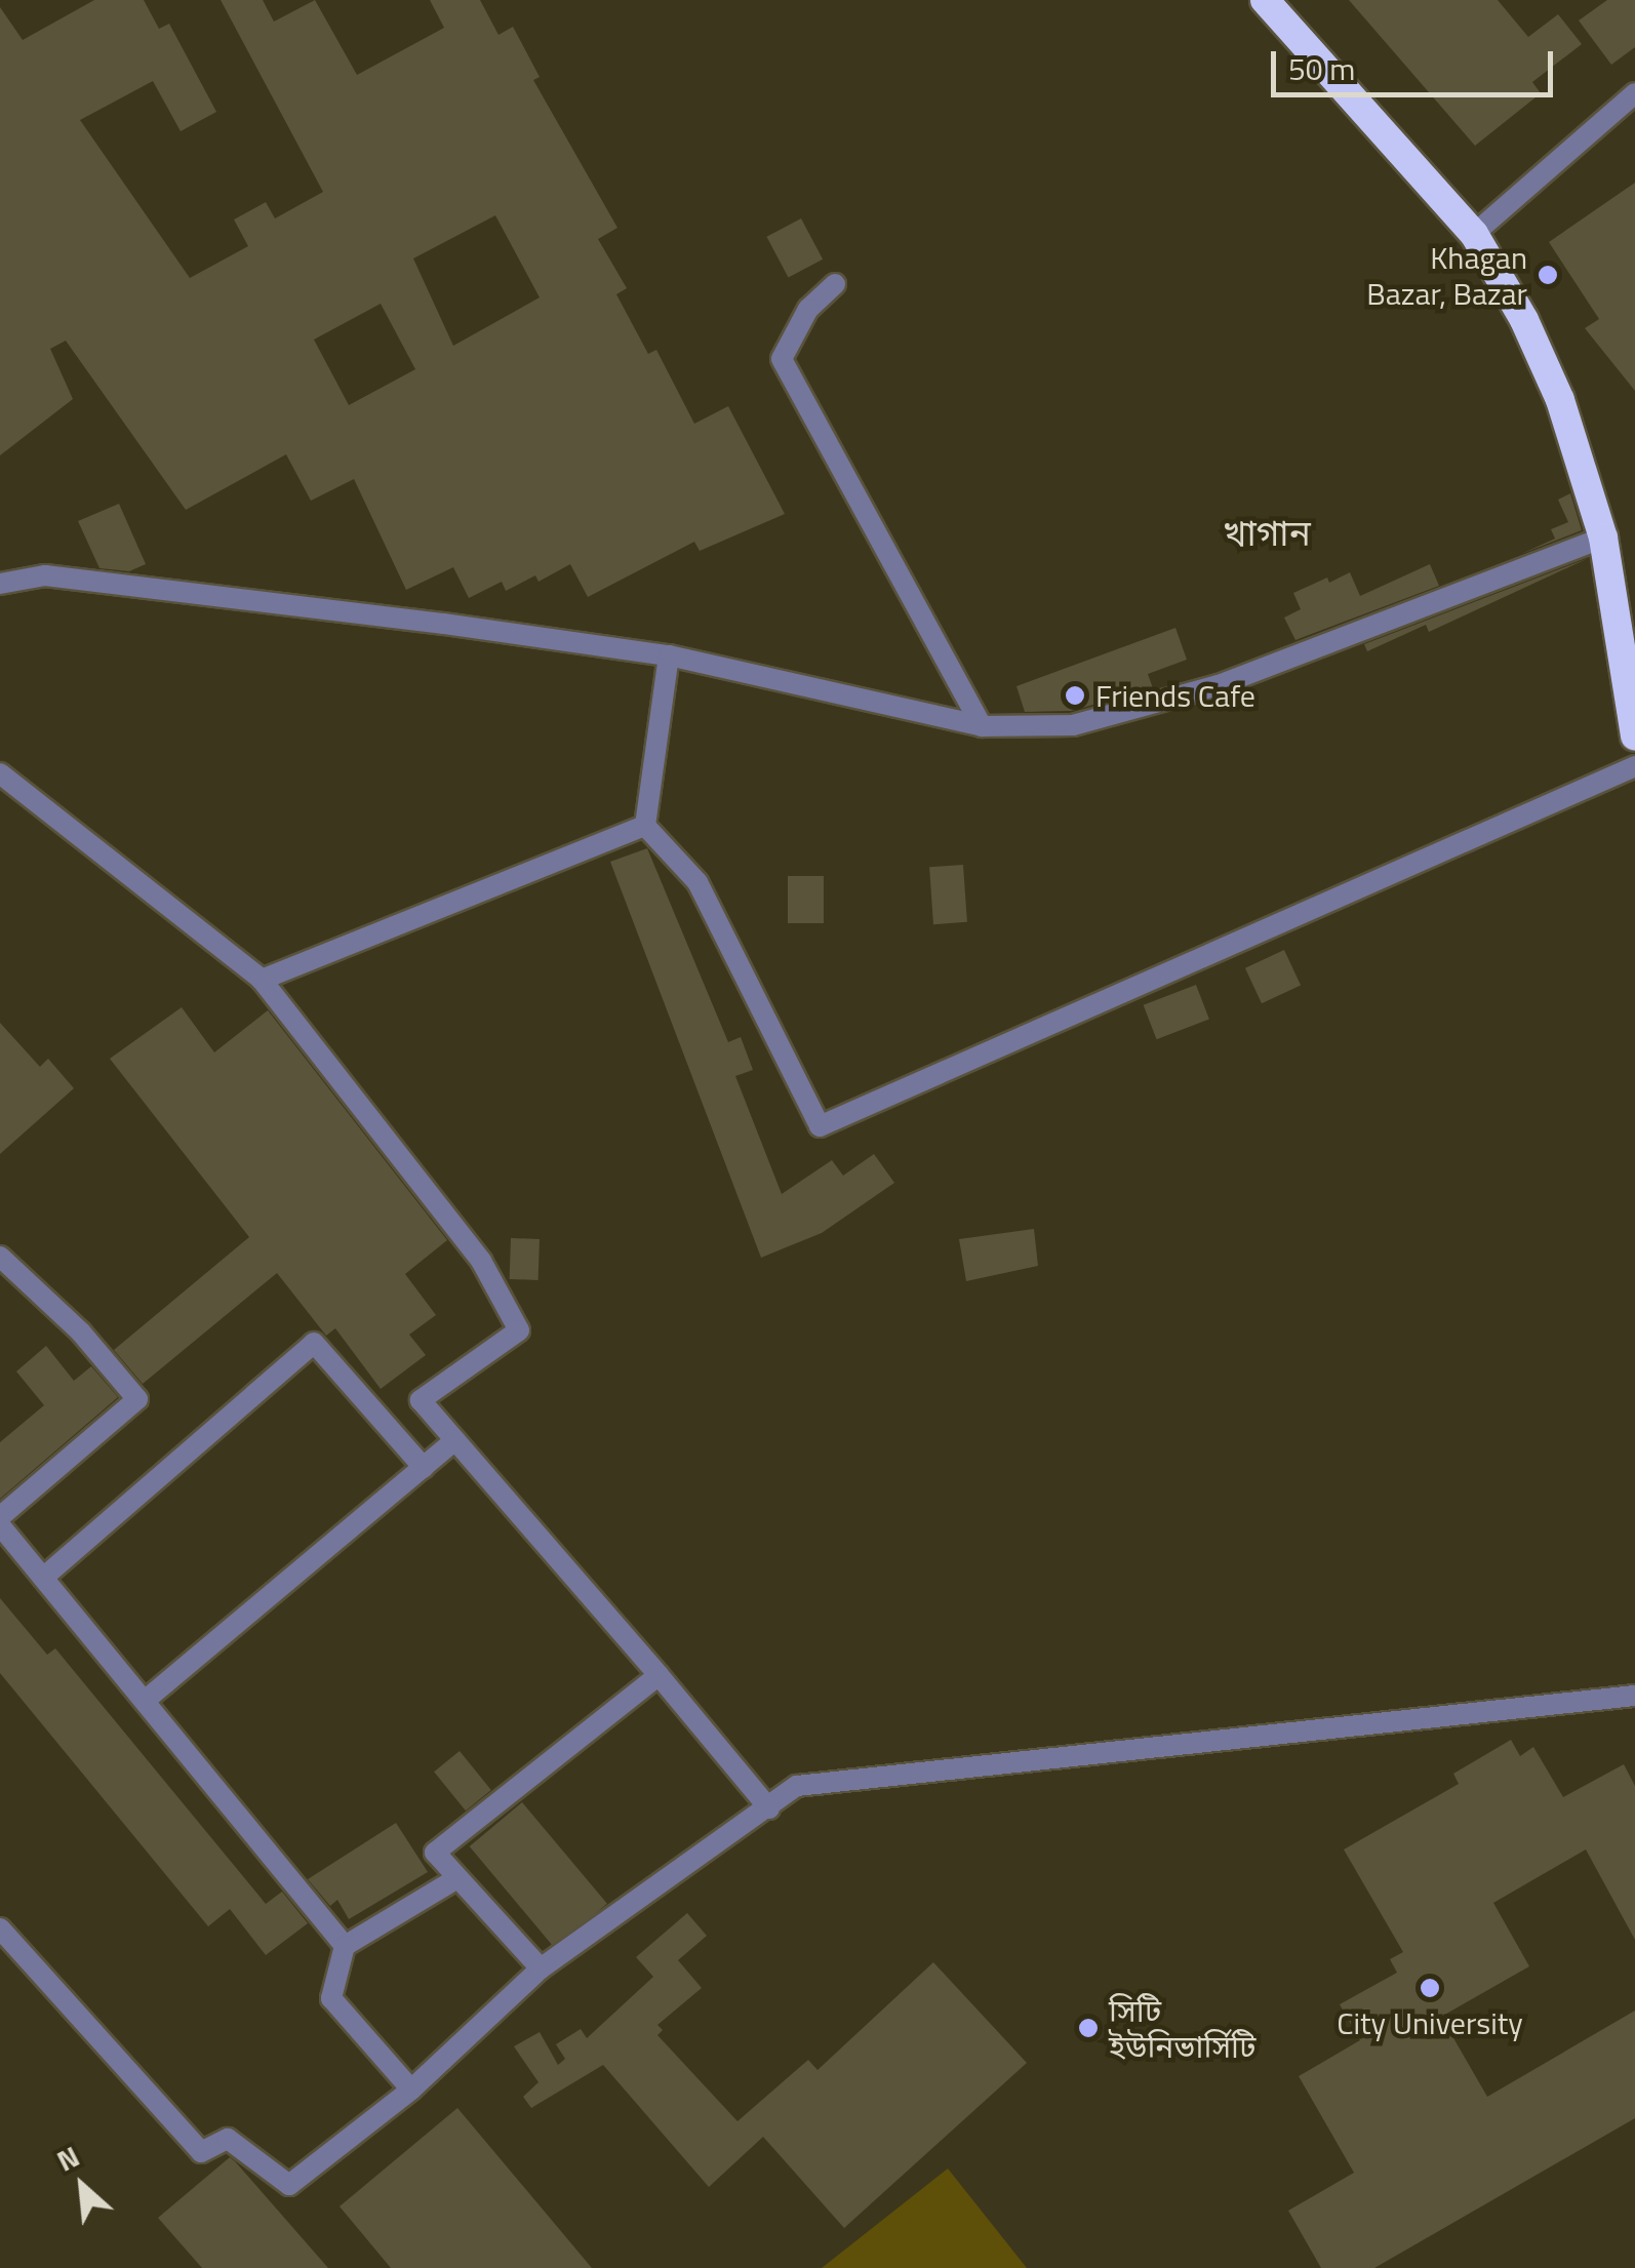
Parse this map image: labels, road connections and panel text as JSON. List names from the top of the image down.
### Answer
{
  "districts": ["খাগান"],
  "places": [
    "Khagan Bazar, Bazar",
    "Friends Cafe",
    "City University",
    "সিটি ইউনিভার্সিটি"
  ],
  "scale_bar": "50 m",
  "north": "top left"
}
